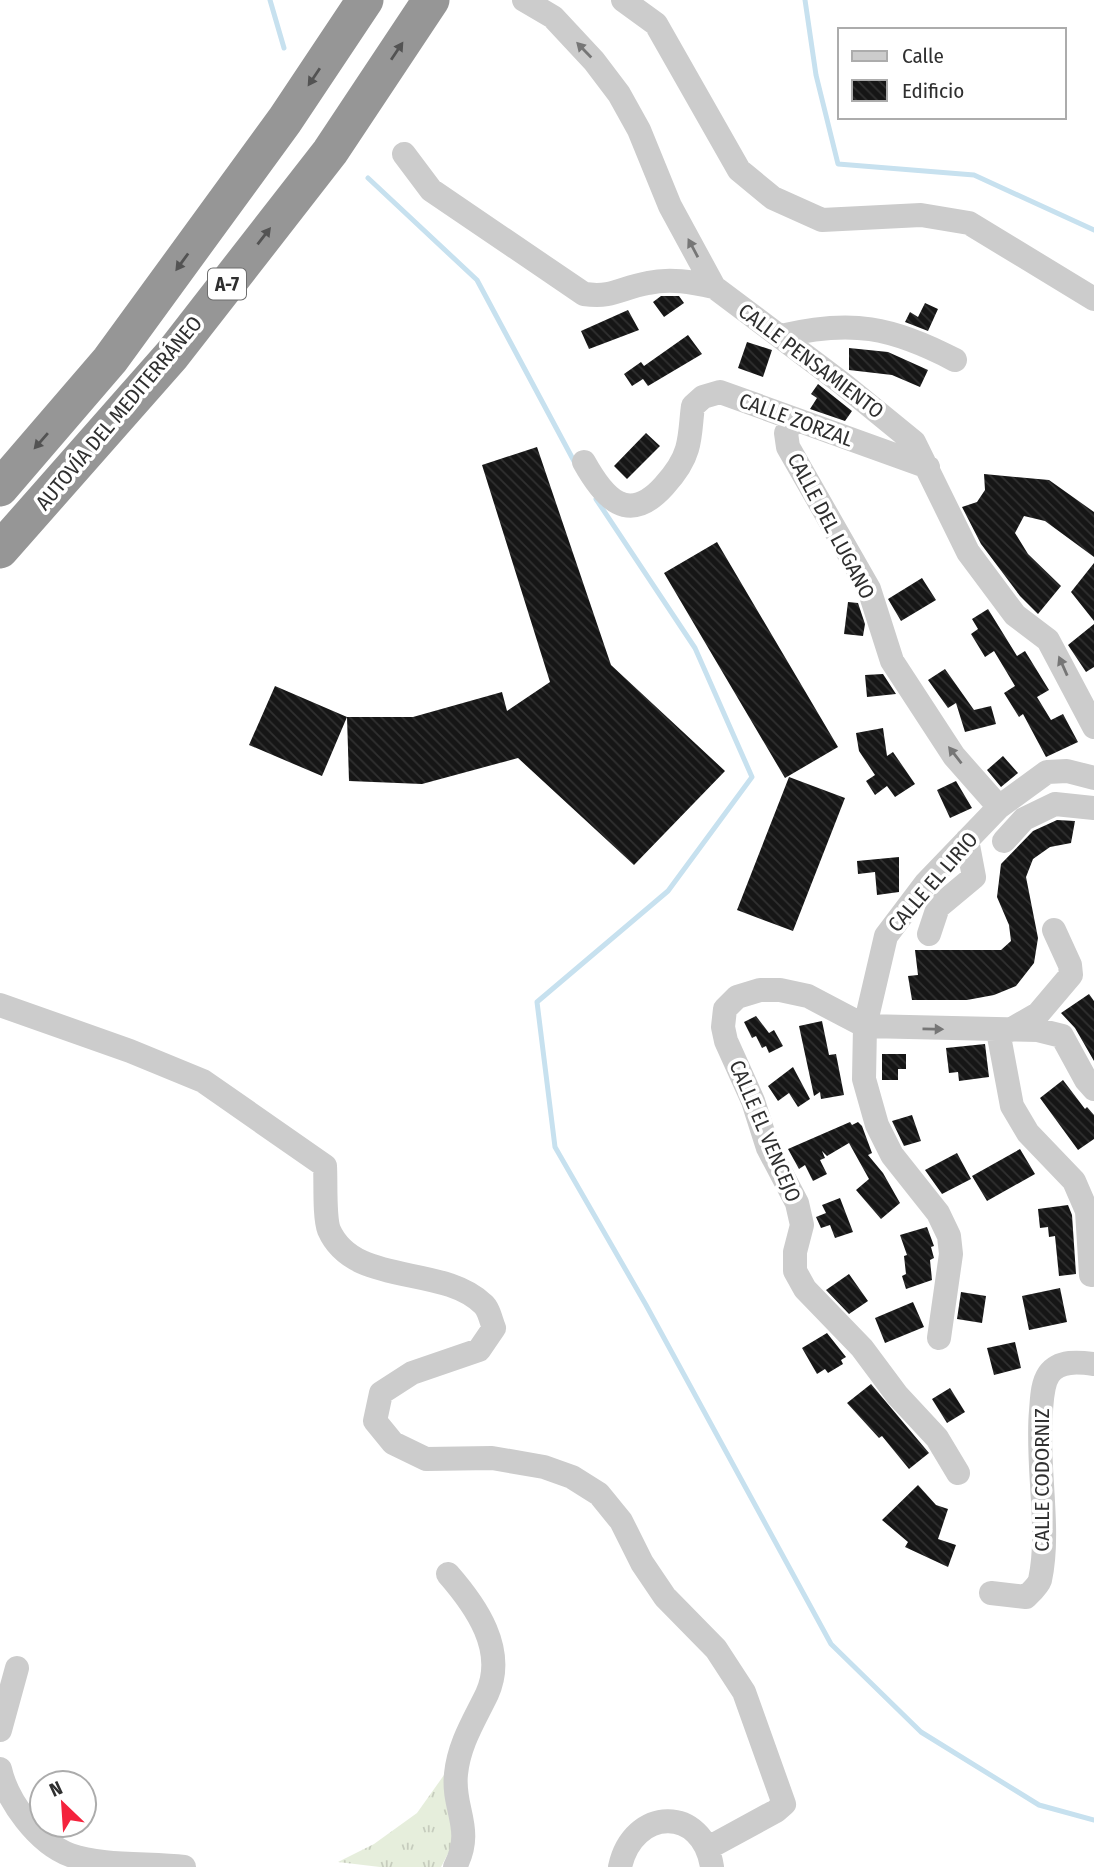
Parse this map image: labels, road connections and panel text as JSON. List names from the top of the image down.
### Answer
{
  "streets": {
    "highway": ["A-7", "AUTOVÍA DEL MEDITERRÁNEO"],
    "street": [
      "CALLE PENSAMIENTO",
      "CALLE ZORZAL",
      "CALLE DEL LUGANO",
      "CALLE EL LIRIO",
      "CALLE EL VENCEJO",
      "CALLE CODORNIZ"
    ]
  },
  "crossings": [
    ["CALLE PENSAMIENTO", "CALLE ZORZAL"],
    ["CALLE ZORZAL", "CALLE DEL LUGANO"],
    ["CALLE DEL LUGANO", "CALLE EL LIRIO"],
    ["CALLE EL LIRIO", "CALLE EL VENCEJO"]
  ],
  "one_way": ["CALLE PENSAMIENTO", "CALLE DEL LUGANO"],
  "legend": ["Calle", "Edificio"],
  "north": "top left"
}
